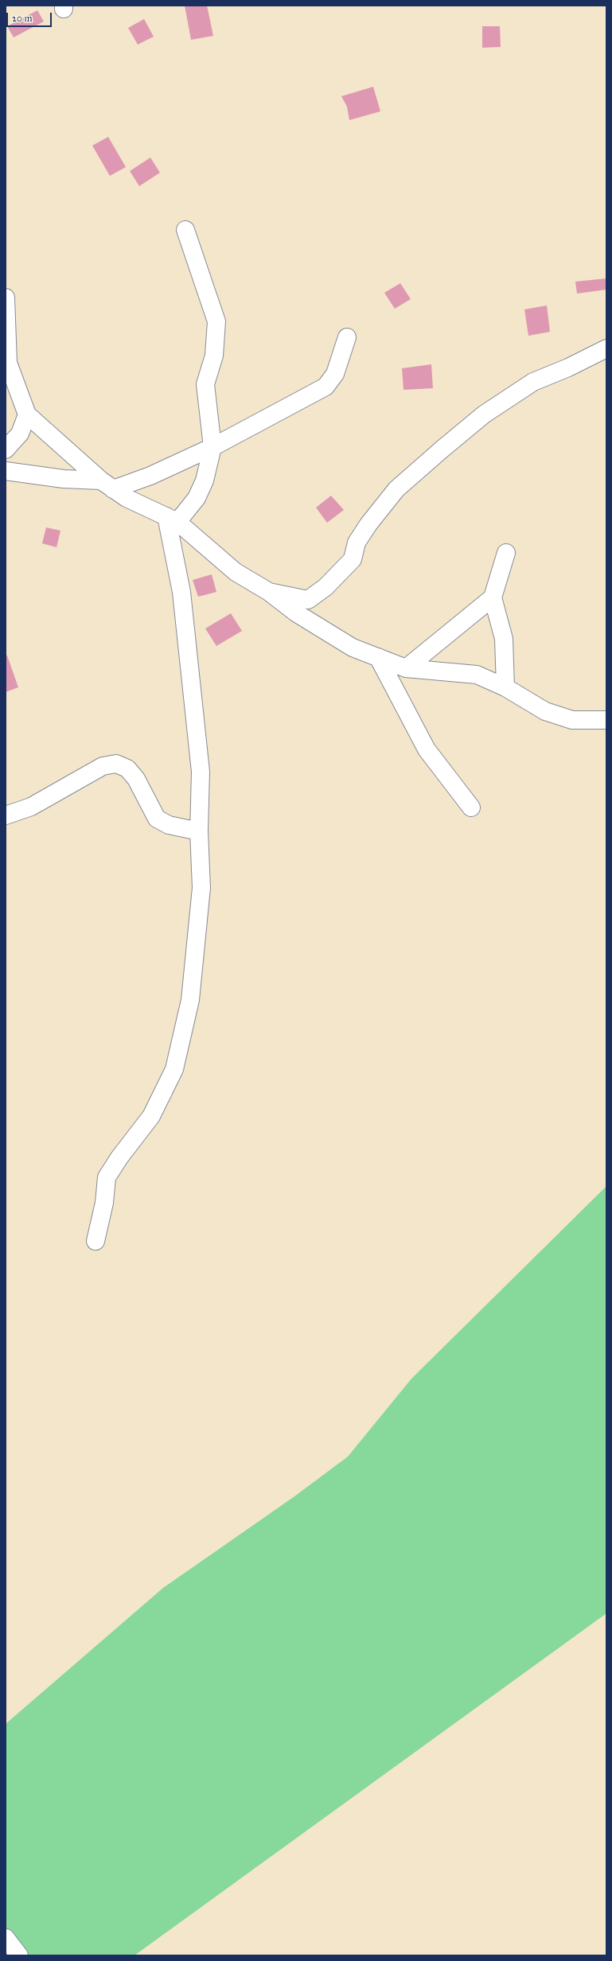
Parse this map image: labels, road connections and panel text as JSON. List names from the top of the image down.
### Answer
{
  "scale_bar": "20 m"
}
